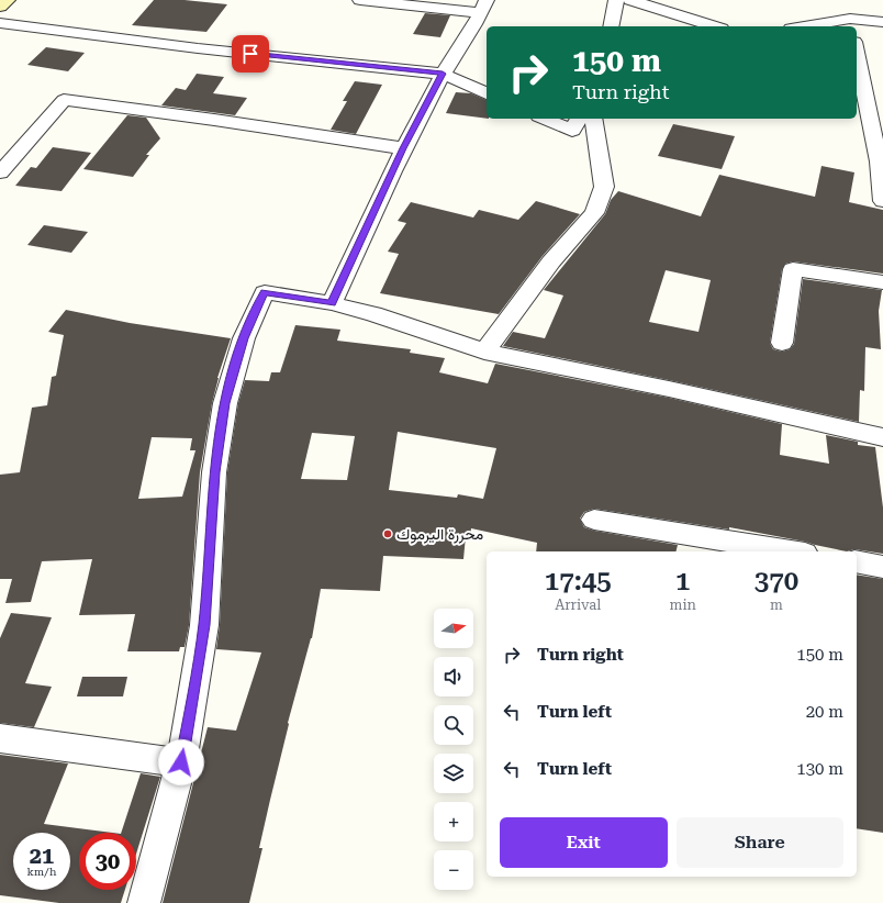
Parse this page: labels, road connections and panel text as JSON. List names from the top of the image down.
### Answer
{
  "places": ["محررة اليرموك"],
  "north": "right",
  "page": {
    "turn": ["150 m", "Turn right"],
    "eta": [
      "17:45",
      "Arrival",
      "1",
      "min",
      "370",
      "m"
    ],
    "map_buttons": ["+", "−"],
    "list": [
      {
        "name": "Turn right",
        "value": "150 m"
      },
      {
        "name": "Turn left",
        "value": "20 m"
      },
      {
        "name": "Turn left",
        "value": "130 m"
      }
    ],
    "buttons": ["Exit", "Share"],
    "speed": "21 km/h",
    "limit": "30"
  }
}
